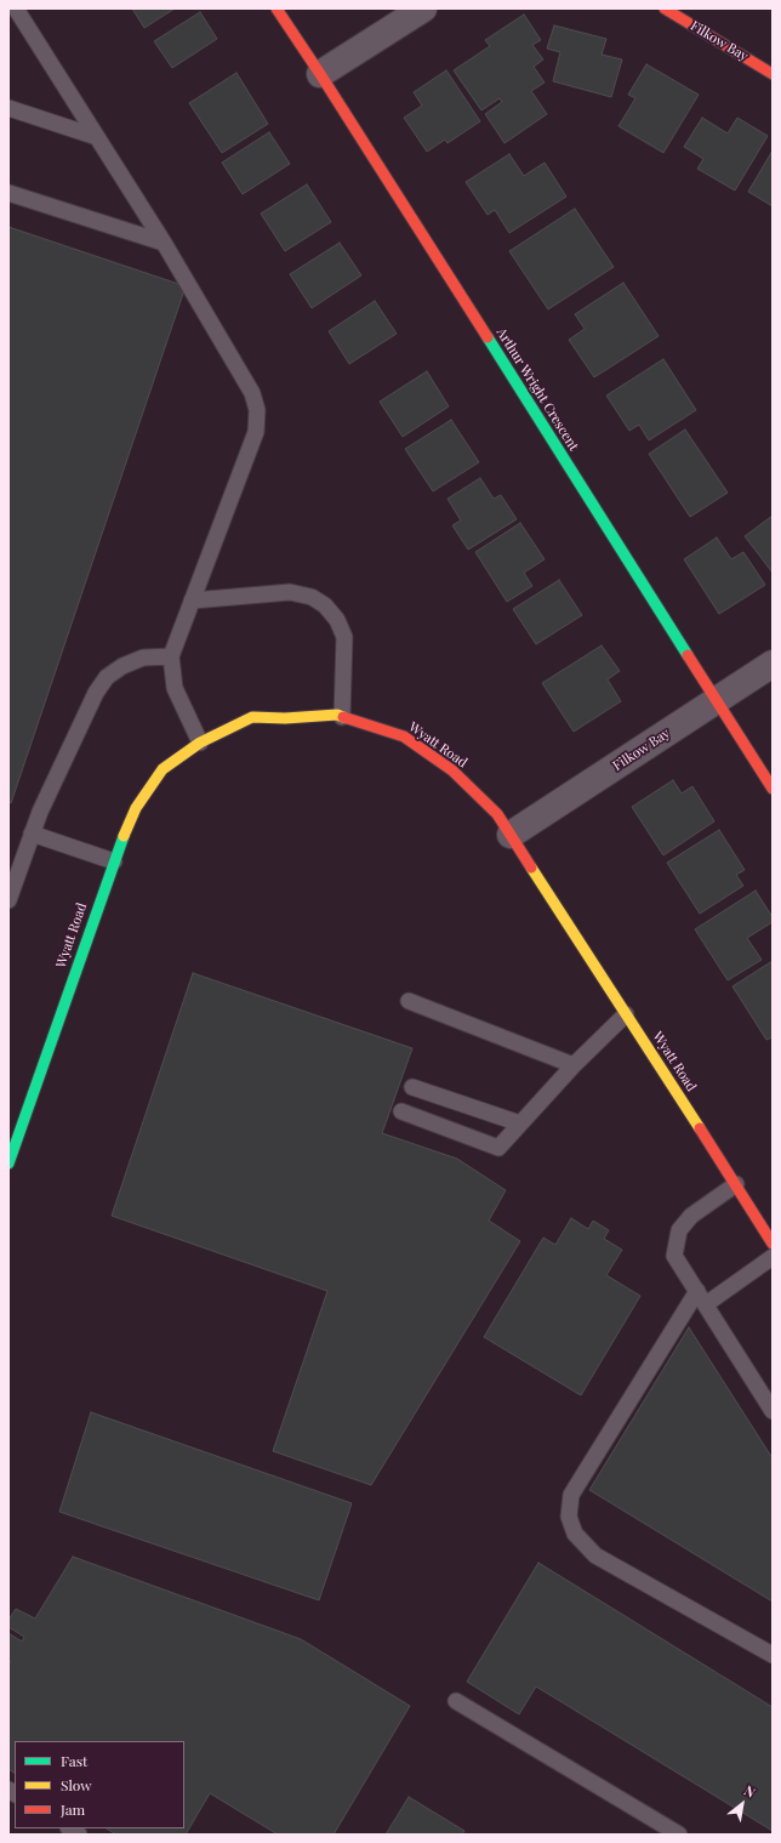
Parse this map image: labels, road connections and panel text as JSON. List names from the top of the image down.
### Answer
{
  "streets": {
    "street": ["Filkow Bay", "Arthur Wright Crescent", "Wyatt Road"]
  },
  "crossings": [
    ["Filkow Bay", "Arthur Wright Crescent"],
    ["Filkow Bay", "Wyatt Road"]
  ],
  "legend": ["Fast", "Slow", "Jam"],
  "north": "top right"
}
